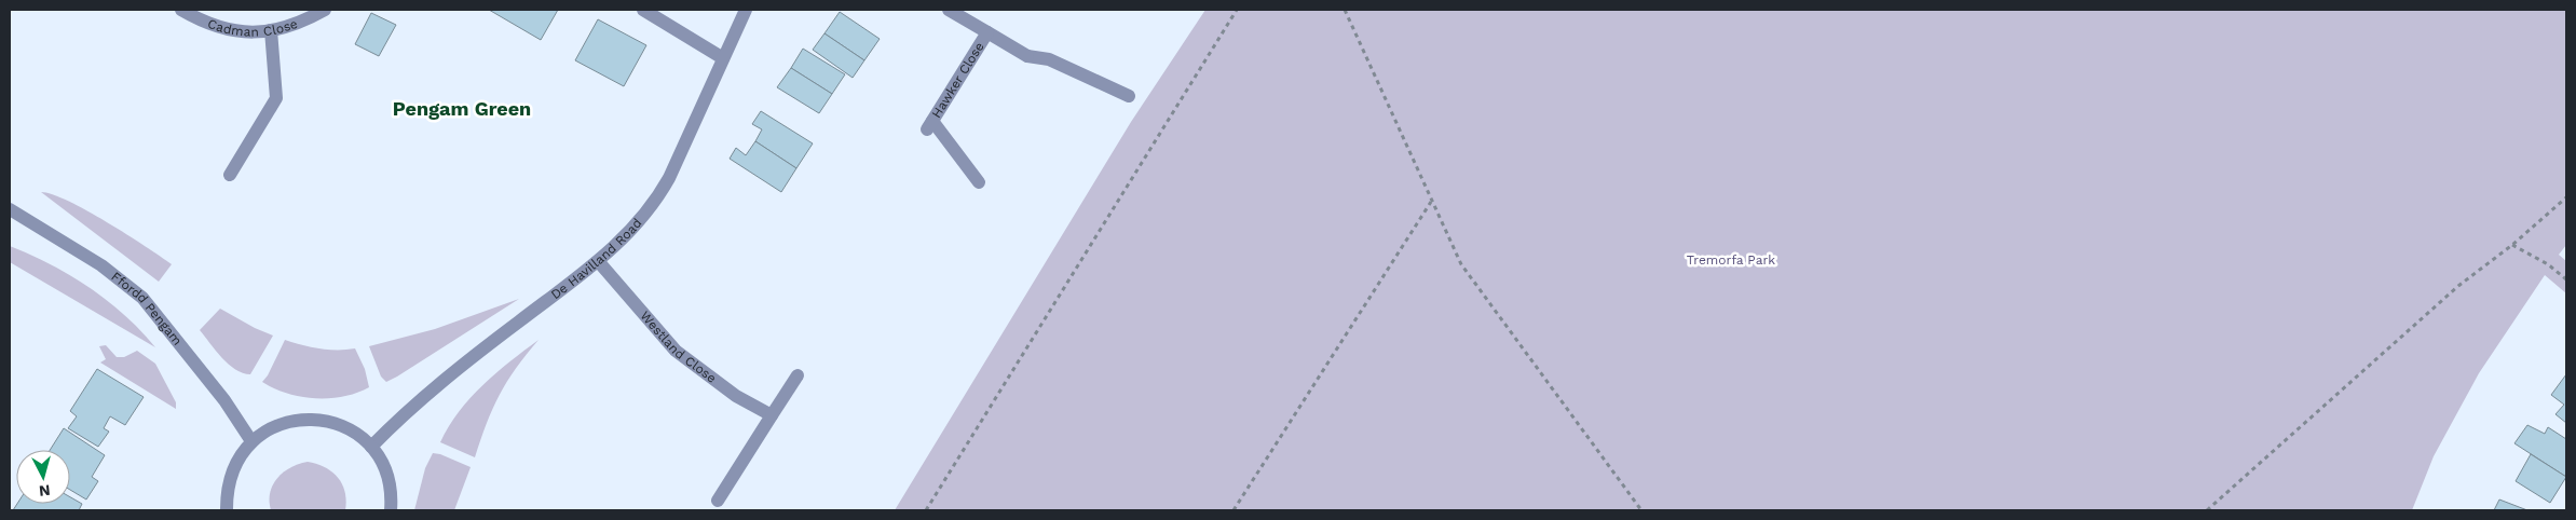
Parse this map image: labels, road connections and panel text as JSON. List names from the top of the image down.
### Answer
{
  "streets": {
    "street": [
      "Cadman Close",
      "Hawker Close",
      "De Havilland Road",
      "Ffordd Pengam",
      "Westland Close"
    ]
  },
  "crossings": [
    ["De Havilland Road", "Westland Close"]
  ],
  "districts": ["Pengam Green"],
  "parks": ["Tremorfa Park"],
  "north": "bottom"
}
